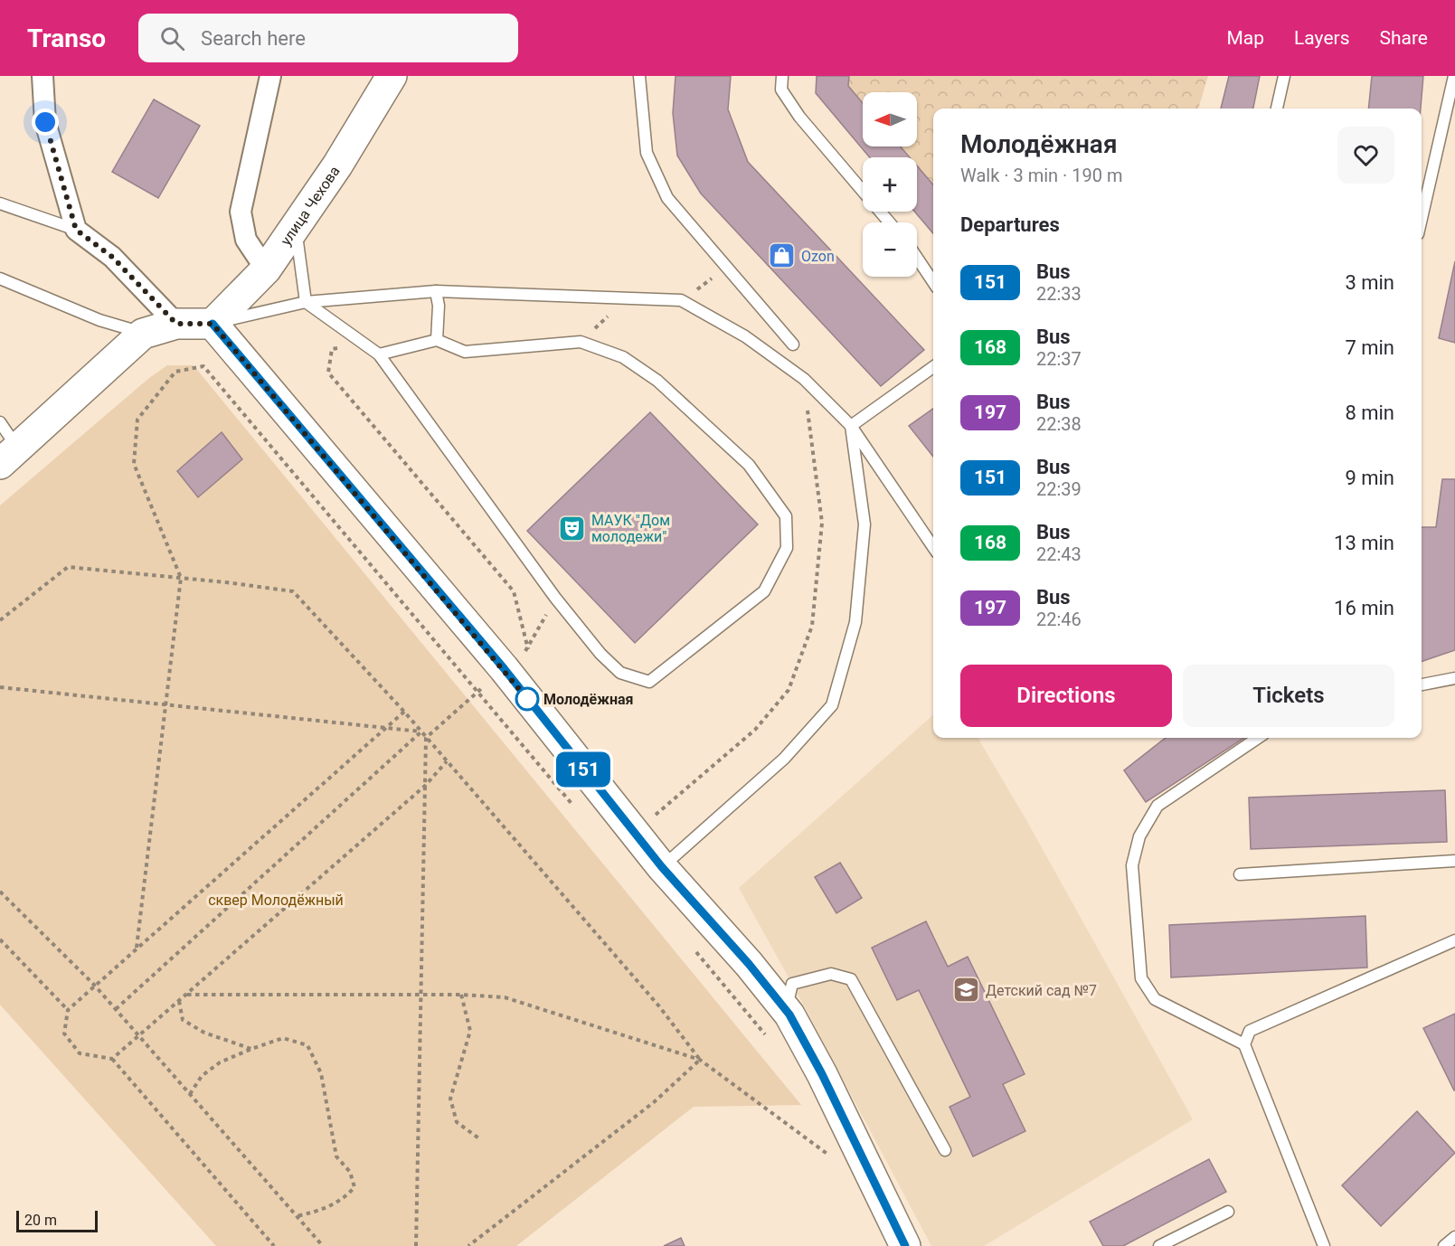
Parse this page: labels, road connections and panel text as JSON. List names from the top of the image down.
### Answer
{
  "streets": {
    "street": ["улица Чехова"]
  },
  "parks": ["сквер Молодёжный"],
  "places": {
    "shop": ["Ozon"],
    "theatre": ["МАУК \"Дом молодежи\""],
    "other": ["Молодёжная"],
    "school or university": ["Детский сад №7"]
  },
  "lines": ["bus line 151"],
  "scale_bar": "20 m",
  "north": "left",
  "page": {
    "header": "Transo",
    "search": "Search here",
    "nav": ["Map", "Layers", "Share"],
    "on_map": "151",
    "map_buttons": ["+", "−"],
    "heading": [
      ["Молодёжная", "Walk · 3 min · 190 m"],
      "Departures"
    ],
    "list": [
      {
        "mark": "151",
        "name": "Bus",
        "note": "22:33",
        "value": "3 min"
      },
      {
        "mark": "168",
        "name": "Bus",
        "note": "22:37",
        "value": "7 min"
      },
      {
        "mark": "197",
        "name": "Bus",
        "note": "22:38",
        "value": "8 min"
      },
      {
        "mark": "151",
        "name": "Bus",
        "note": "22:39",
        "value": "9 min"
      },
      {
        "mark": "168",
        "name": "Bus",
        "note": "22:43",
        "value": "13 min"
      },
      {
        "mark": "197",
        "name": "Bus",
        "note": "22:46",
        "value": "16 min"
      }
    ],
    "buttons": ["Directions", "Tickets"],
    "scale": "20 m"
  }
}
